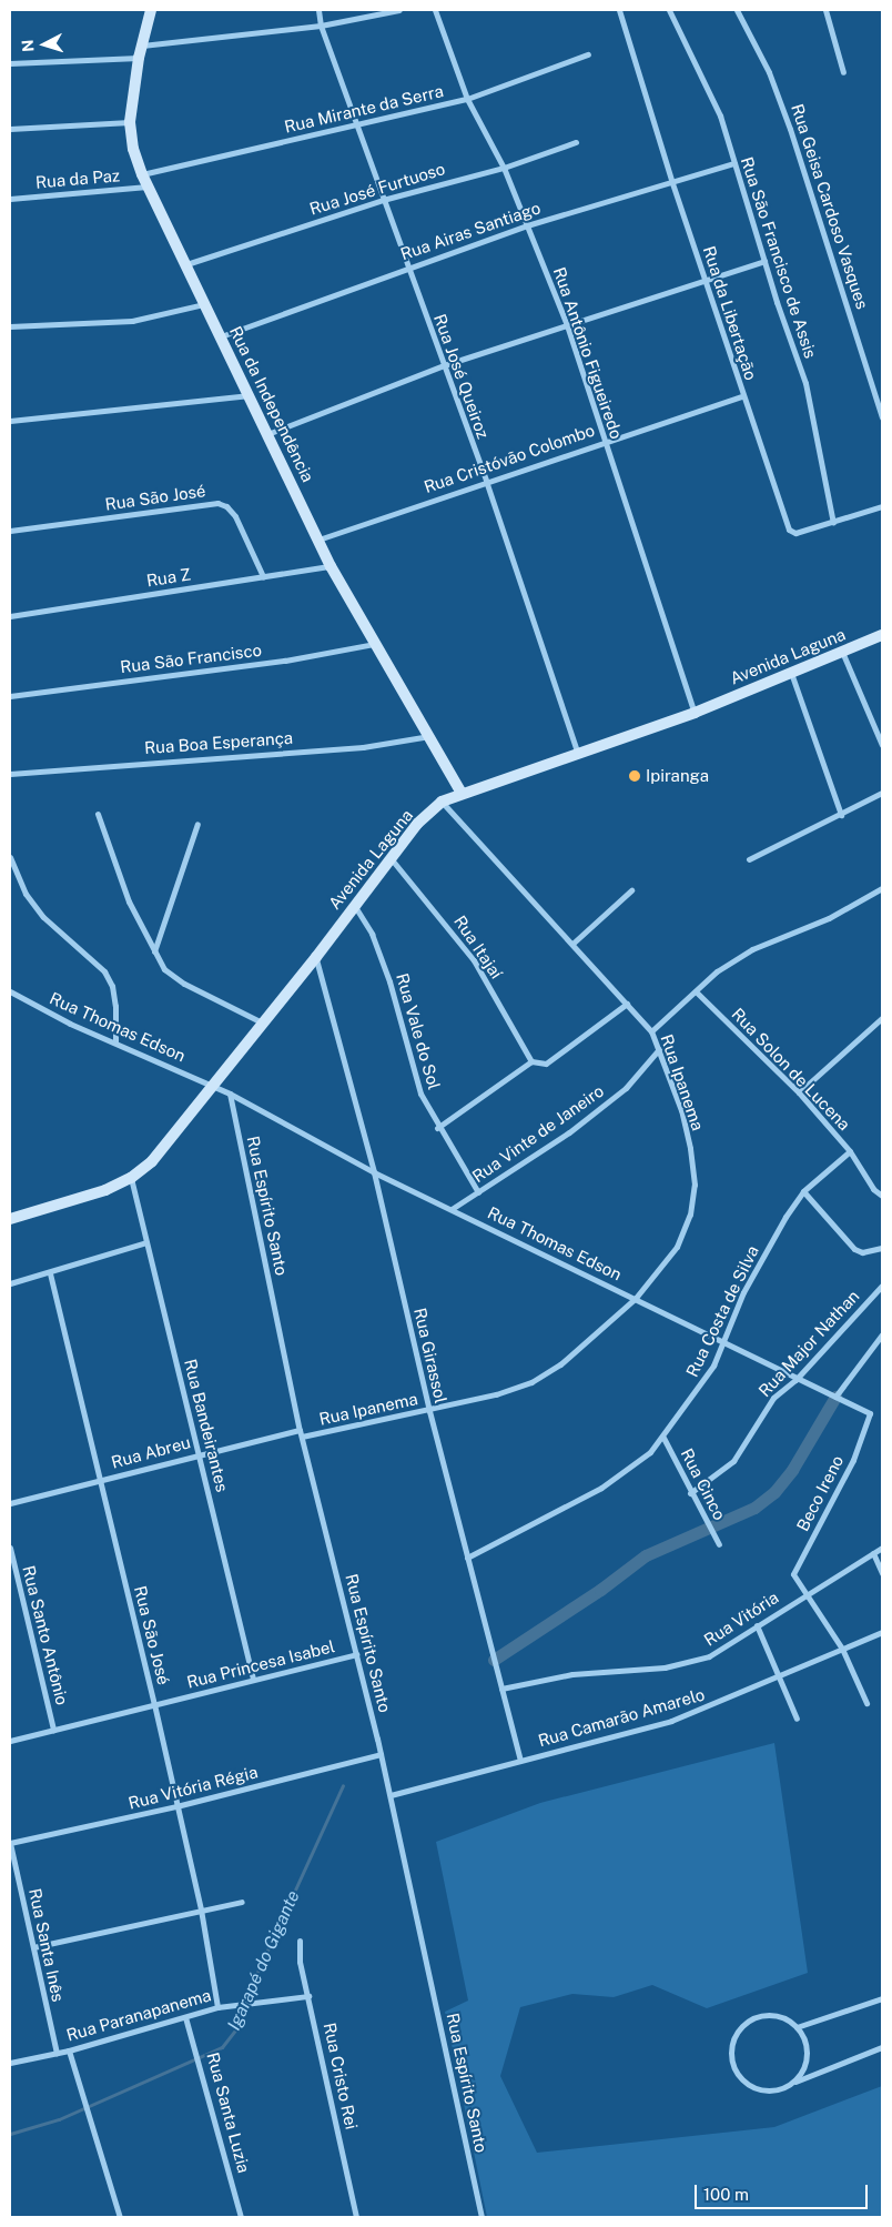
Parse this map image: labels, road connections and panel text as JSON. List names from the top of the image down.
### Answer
{
  "streets": {
    "main road": ["Rua da Independência", "Avenida Laguna"],
    "street": [
      "Rua Mirante da Serra",
      "Rua da Paz",
      "Rua José Furtuoso",
      "Rua Geisa Cardoso Vasques",
      "Rua Airas Santiago",
      "Rua São Francisco de Assis",
      "Rua da Libertação",
      "Rua Antônio Figueiredo",
      "Rua José Queiroz",
      "Rua Cristóvão Colombo",
      "Rua São José",
      "Rua Z",
      "Rua São Francisco",
      "Rua Boa Esperança",
      "Rua Itajaí",
      "Rua Thomas Edson",
      "Rua Vale do Sol",
      "Rua Solon de Lucena",
      "Rua Ipanema",
      "Rua Vinte de Janeiro",
      "Rua Espírito Santo",
      "Rua Costa de Silva",
      "Rua Major Nathan",
      "Rua Girassol",
      "Rua Bandeirantes",
      "Rua Abreu",
      "Rua Cinco",
      "Beco Ireno",
      "Rua Vitória",
      "Rua Santo Antônio",
      "Rua Princesa Isabel",
      "Rua Camarão Amarelo",
      "Rua Vitória Régia",
      "Rua Santa Inês",
      "Rua Paranapanema",
      "Rua Cristo Rei",
      "Rua Santa Luzia"
    ]
  },
  "crossings": [
    ["Rua Mirante da Serra", "Rua Antônio Figueiredo"],
    ["Rua Mirante da Serra", "Rua José Queiroz"],
    ["Rua Mirante da Serra", "Rua da Independência"],
    ["Rua da Paz", "Rua da Independência"],
    ["Rua José Furtuoso", "Rua Antônio Figueiredo"],
    ["Rua José Furtuoso", "Rua José Queiroz"],
    ["Rua José Furtuoso", "Rua da Independência"],
    ["Rua Airas Santiago", "Rua São Francisco de Assis"],
    ["Rua Airas Santiago", "Rua da Libertação"],
    ["Rua Airas Santiago", "Rua Antônio Figueiredo"],
    ["Rua Airas Santiago", "Rua José Queiroz"],
    ["Rua Airas Santiago", "Rua da Independência"],
    ["Rua São Francisco de Assis", "Rua da Libertação"],
    ["Rua da Libertação", "Rua Cristóvão Colombo"],
    ["Rua Antônio Figueiredo", "Rua Cristóvão Colombo"],
    ["Rua Antônio Figueiredo", "Avenida Laguna"],
    ["Rua José Queiroz", "Rua Cristóvão Colombo"],
    ["Rua José Queiroz", "Avenida Laguna"],
    ["Rua da Independência", "Rua Cristóvão Colombo"],
    ["Rua da Independência", "Rua Z"],
    ["Rua da Independência", "Avenida Laguna"],
    ["Rua da Independência", "Rua São Francisco"],
    ["Rua da Independência", "Rua Boa Esperança"],
    ["Rua São José", "Rua Z"],
    ["Rua São José", "Rua Abreu"],
    ["Rua São José", "Rua Princesa Isabel"],
    ["Rua São José", "Rua Vitória Régia"],
    ["Rua São José", "Rua Paranapanema"],
    ["Avenida Laguna", "Rua Itajaí"],
    ["Avenida Laguna", "Rua Thomas Edson"],
    ["Avenida Laguna", "Rua Vale do Sol"],
    ["Avenida Laguna", "Rua Ipanema"],
    ["Avenida Laguna", "Rua Girassol"],
    ["Avenida Laguna", "Rua Bandeirantes"],
    ["Rua Thomas Edson", "Rua Ipanema"],
    ["Rua Thomas Edson", "Rua Vinte de Janeiro"],
    ["Rua Thomas Edson", "Rua Espírito Santo"],
    ["Rua Thomas Edson", "Rua Costa de Silva"],
    ["Rua Thomas Edson", "Rua Major Nathan"],
    ["Rua Thomas Edson", "Rua Girassol"],
    ["Rua Thomas Edson", "Beco Ireno"],
    ["Rua Vale do Sol", "Rua Vinte de Janeiro"],
    ["Rua Solon de Lucena", "Rua Costa de Silva"],
    ["Rua Ipanema", "Rua Vinte de Janeiro"],
    ["Rua Ipanema", "Rua Espírito Santo"],
    ["Rua Ipanema", "Rua Girassol"],
    ["Rua Espírito Santo", "Rua Abreu"],
    ["Rua Espírito Santo", "Rua Princesa Isabel"],
    ["Rua Espírito Santo", "Rua Camarão Amarelo"],
    ["Rua Espírito Santo", "Rua Vitória Régia"],
    ["Rua Costa de Silva", "Rua Girassol"],
    ["Rua Costa de Silva", "Rua Cinco"],
    ["Rua Major Nathan", "Rua Cinco"],
    ["Rua Girassol", "Rua Vitória"],
    ["Rua Girassol", "Rua Camarão Amarelo"],
    ["Rua Bandeirantes", "Rua Abreu"],
    ["Rua Bandeirantes", "Rua Princesa Isabel"],
    ["Beco Ireno", "Rua Vitória"],
    ["Rua Santo Antônio", "Rua Princesa Isabel"],
    ["Rua Vitória Régia", "Rua Santa Inês"],
    ["Rua Santa Inês", "Rua Paranapanema"],
    ["Rua Paranapanema", "Rua Cristo Rei"],
    ["Rua Paranapanema", "Rua Santa Luzia"]
  ],
  "water": ["Igarapé do Gigante"],
  "places": ["Ipiranga"],
  "scale_bar": "100 m",
  "north": "left"
}
